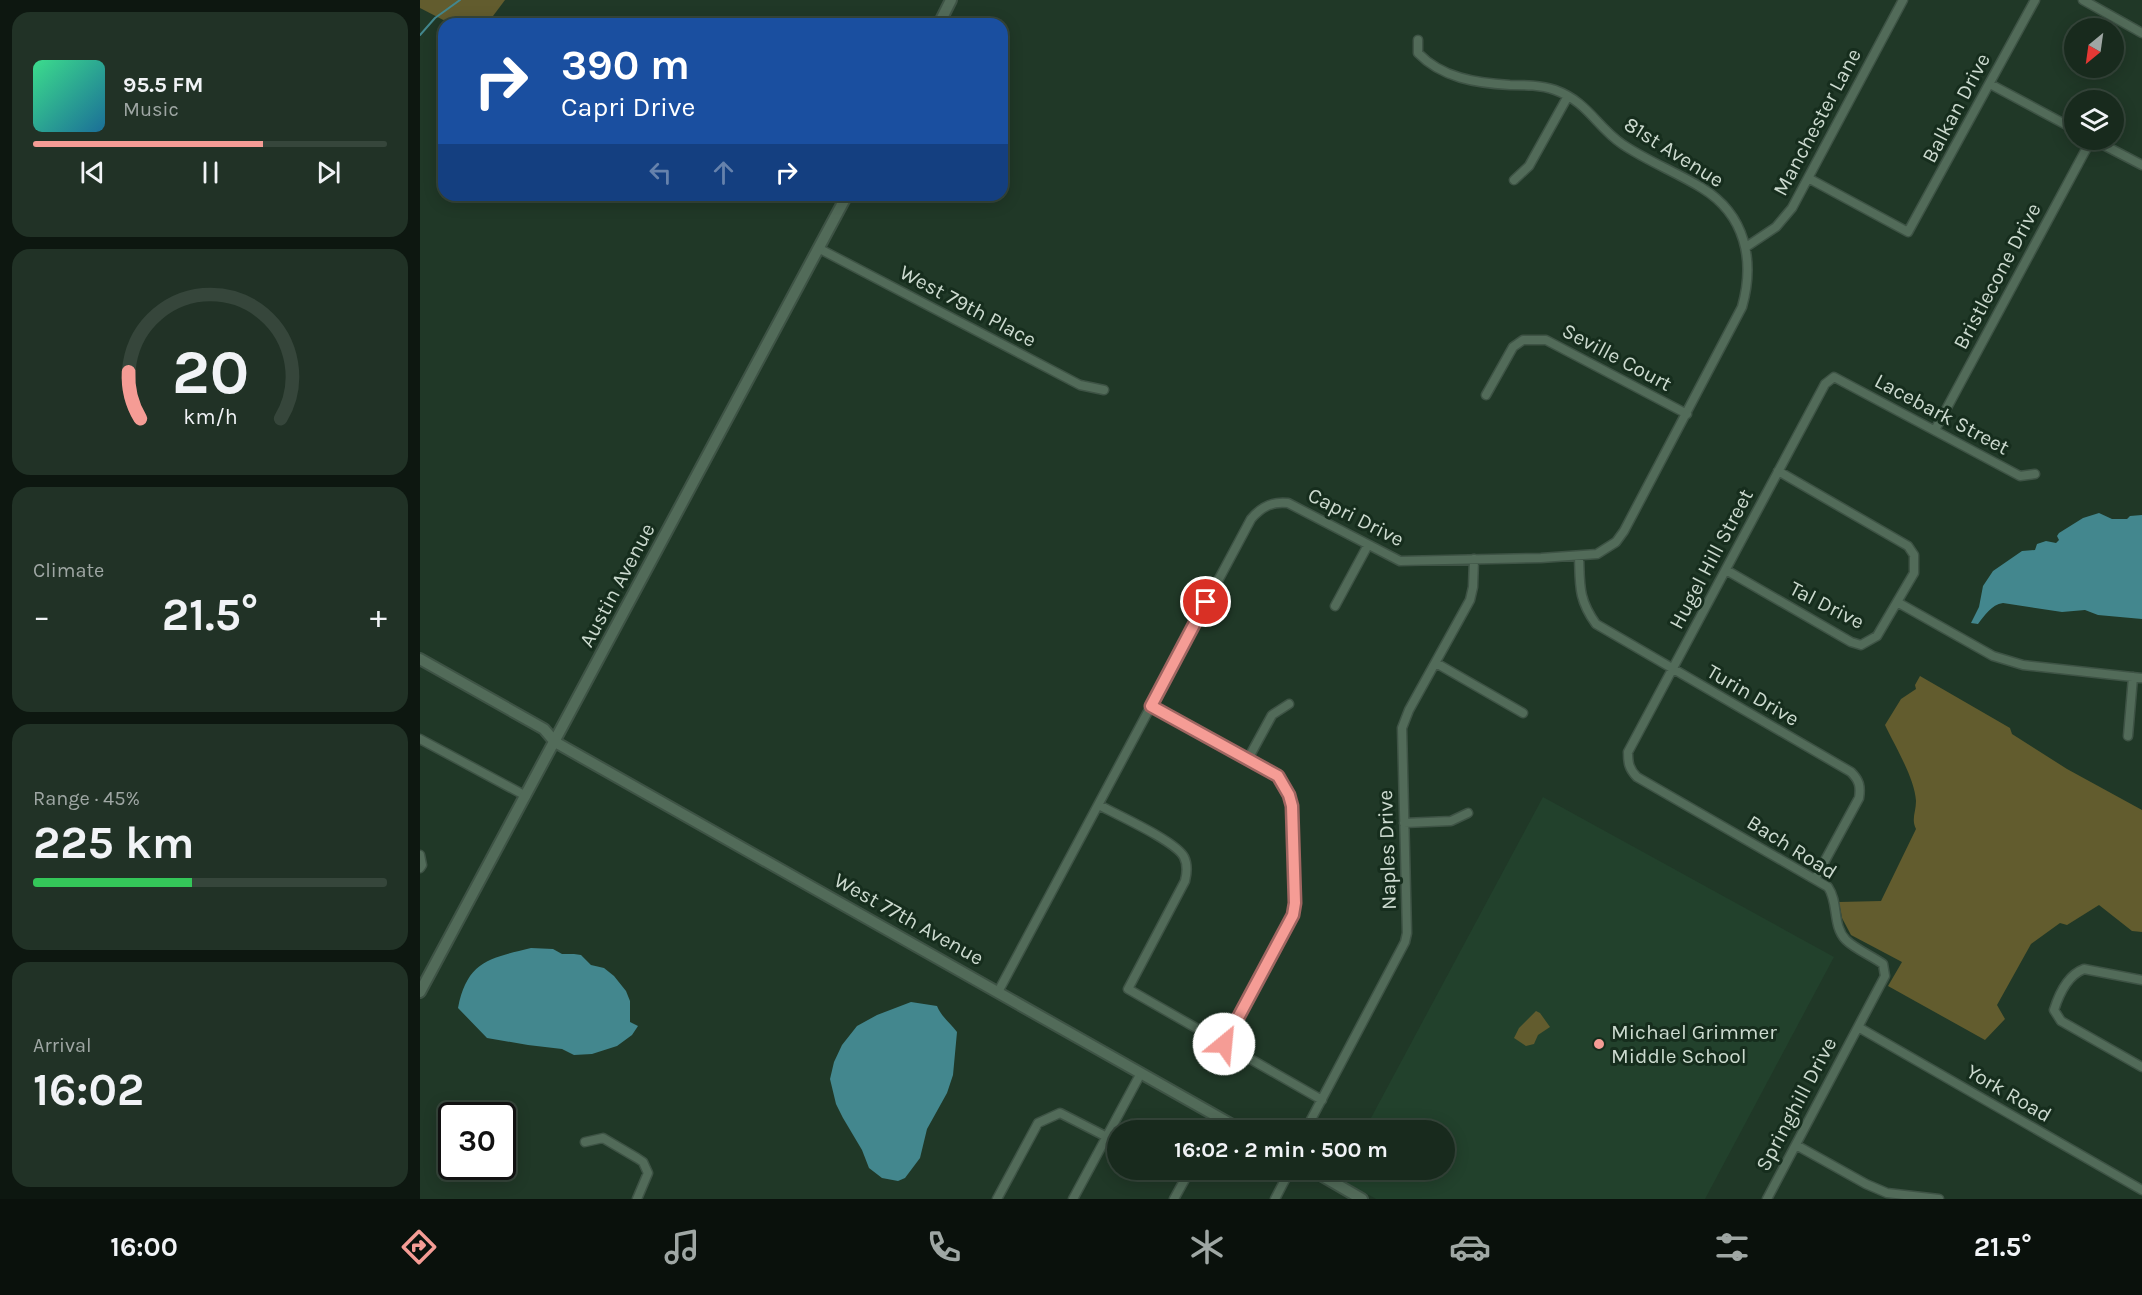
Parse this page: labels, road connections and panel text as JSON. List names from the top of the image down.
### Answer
{
  "streets": {
    "street": [
      "Balkan Drive",
      "Manchester Lane",
      "81st Avenue",
      "Bristlecone Drive",
      "West 79th Place",
      "Seville Court",
      "Lacebark Street",
      "Capri Drive",
      "Hugel Hill Street",
      "Austin Avenue",
      "Tal Drive",
      "Turin Drive",
      "Bach Road",
      "Naples Drive",
      "West 77th Avenue",
      "York Road",
      "Springhill Drive"
    ]
  },
  "crossings": [
    ["Balkan Drive", "Manchester Lane"],
    ["Manchester Lane", "81st Avenue"],
    ["81st Avenue", "Capri Drive"],
    ["Bristlecone Drive", "Lacebark Street"],
    ["West 79th Place", "Austin Avenue"],
    ["Seville Court", "Capri Drive"],
    ["Lacebark Street", "Hugel Hill Street"],
    ["Capri Drive", "Turin Drive"],
    ["Capri Drive", "Naples Drive"],
    ["Capri Drive", "West 77th Avenue"],
    ["Hugel Hill Street", "Tal Drive"],
    ["Hugel Hill Street", "Turin Drive"],
    ["Hugel Hill Street", "Bach Road"],
    ["Austin Avenue", "West 77th Avenue"],
    ["Turin Drive", "Bach Road"],
    ["Bach Road", "York Road"],
    ["Bach Road", "Springhill Drive"],
    ["York Road", "Springhill Drive"]
  ],
  "places": ["Michael Grimmer Middle School"],
  "north": "bottom left",
  "page": {
    "turn": ["390 m", "Capri Drive"],
    "song": ["95.5 FM", "Music"],
    "tile": [
      "Climate",
      ["Range · 45%", "225 km"],
      ["Arrival", "16:02"]
    ],
    "heat": ["−", "21.5°", "+"],
    "limit": "30",
    "trip": "16:02 · 2 min · 500 m",
    "tabs": ["16:00", "21.5°"],
    "gauge": ["20", "km/h"]
  }
}
